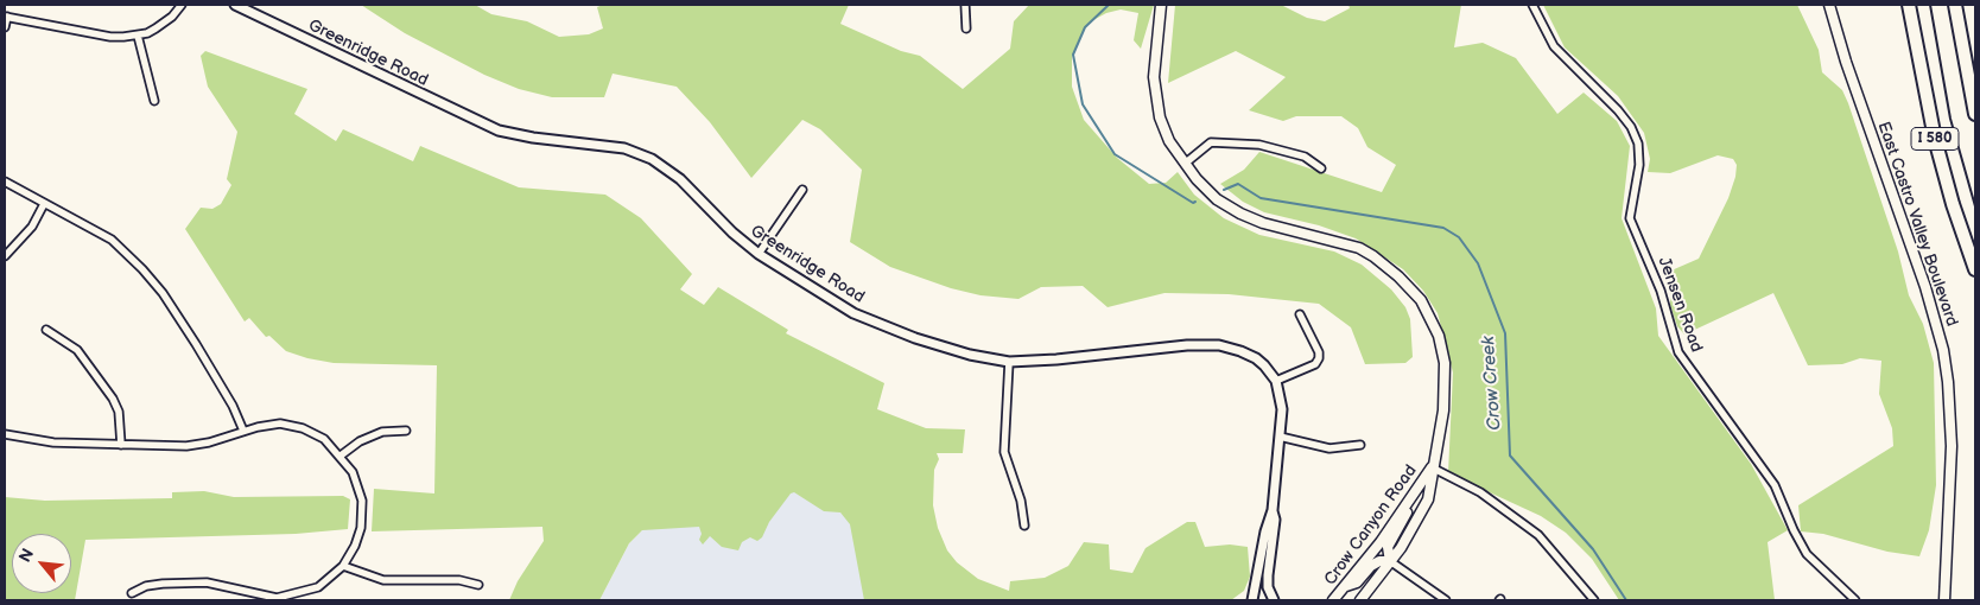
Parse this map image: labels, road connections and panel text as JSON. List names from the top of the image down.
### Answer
{
  "streets": {
    "highway": ["I 580"],
    "main road": ["East Castro Valley Boulevard", "Crow Canyon Road"],
    "street": ["Greenridge Road", "Jensen Road"]
  },
  "water": ["Crow Creek"],
  "north": "top left"
}
